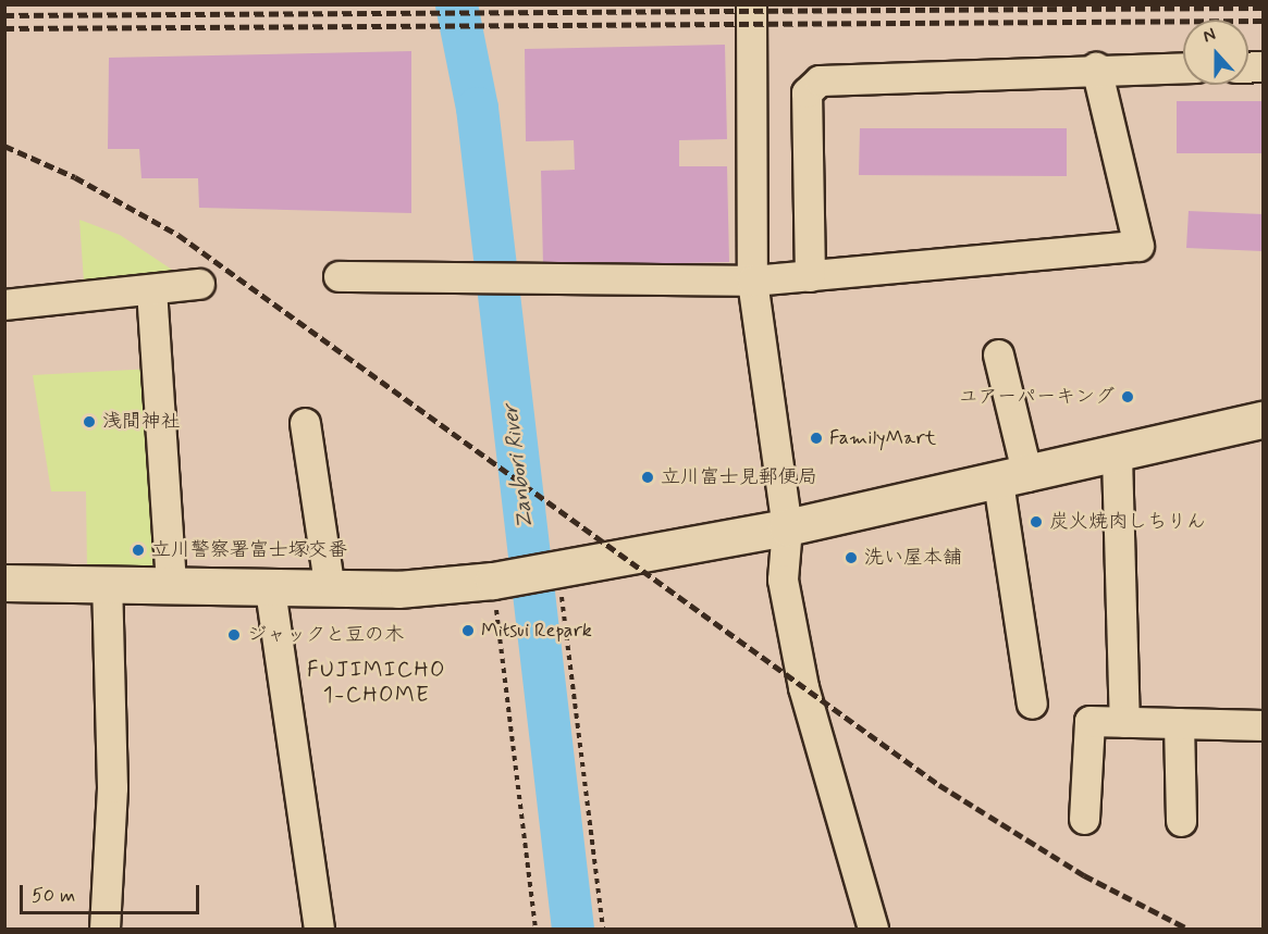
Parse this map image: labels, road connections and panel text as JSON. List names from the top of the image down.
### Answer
{
  "districts": ["FUJIMICHO 1-CHOME"],
  "water": ["Zanbori River"],
  "places": [
    "ユアーパーキング",
    "浅間神社",
    "FamilyMart",
    "立川富士見郵便局",
    "炭火焼肉しちりん",
    "立川警察署富士塚交番",
    "洗い屋本舗",
    "Mitsui Repark",
    "ジャックと豆の木"
  ],
  "scale_bar": "50 m",
  "north": "top"
}
